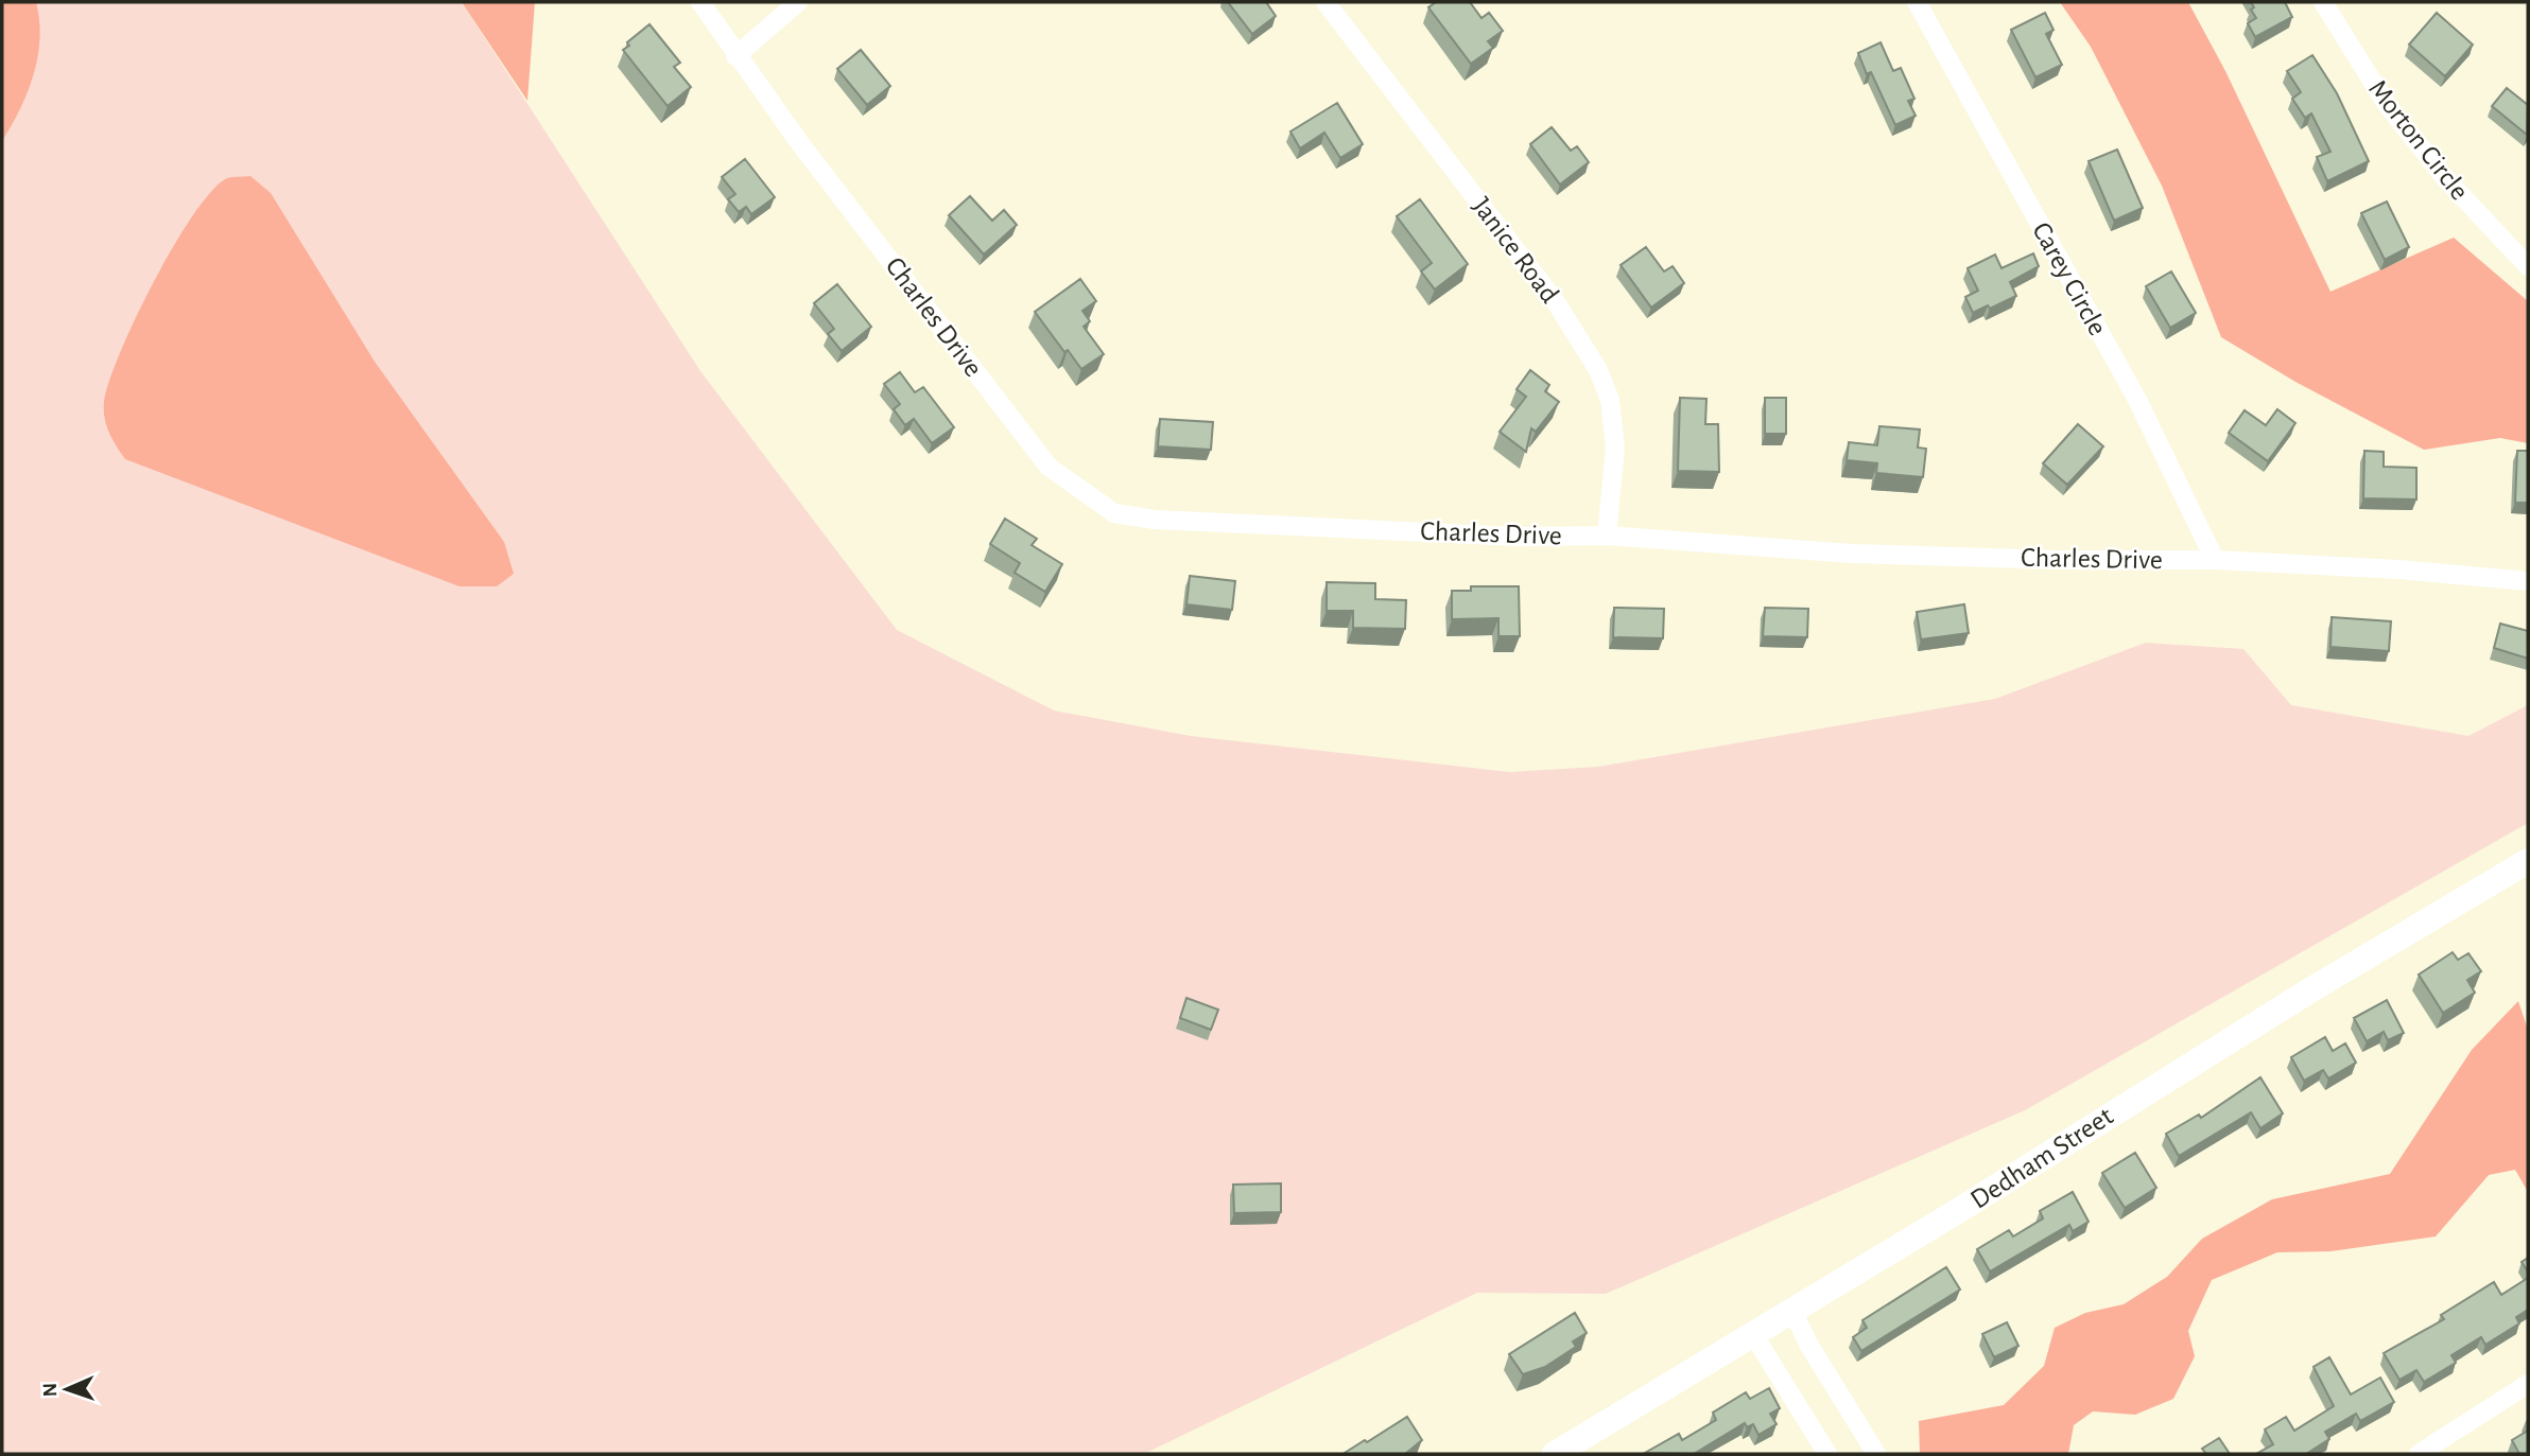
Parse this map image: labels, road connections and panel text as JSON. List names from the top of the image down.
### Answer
{
  "streets": {
    "main road": ["Dedham Street"],
    "street": [
      "Morton Circle",
      "Janice Road",
      "Carey Circle",
      "Charles Drive"
    ]
  },
  "crossings": [
    ["Janice Road", "Charles Drive"],
    ["Carey Circle", "Charles Drive"]
  ],
  "north": "left"
}
